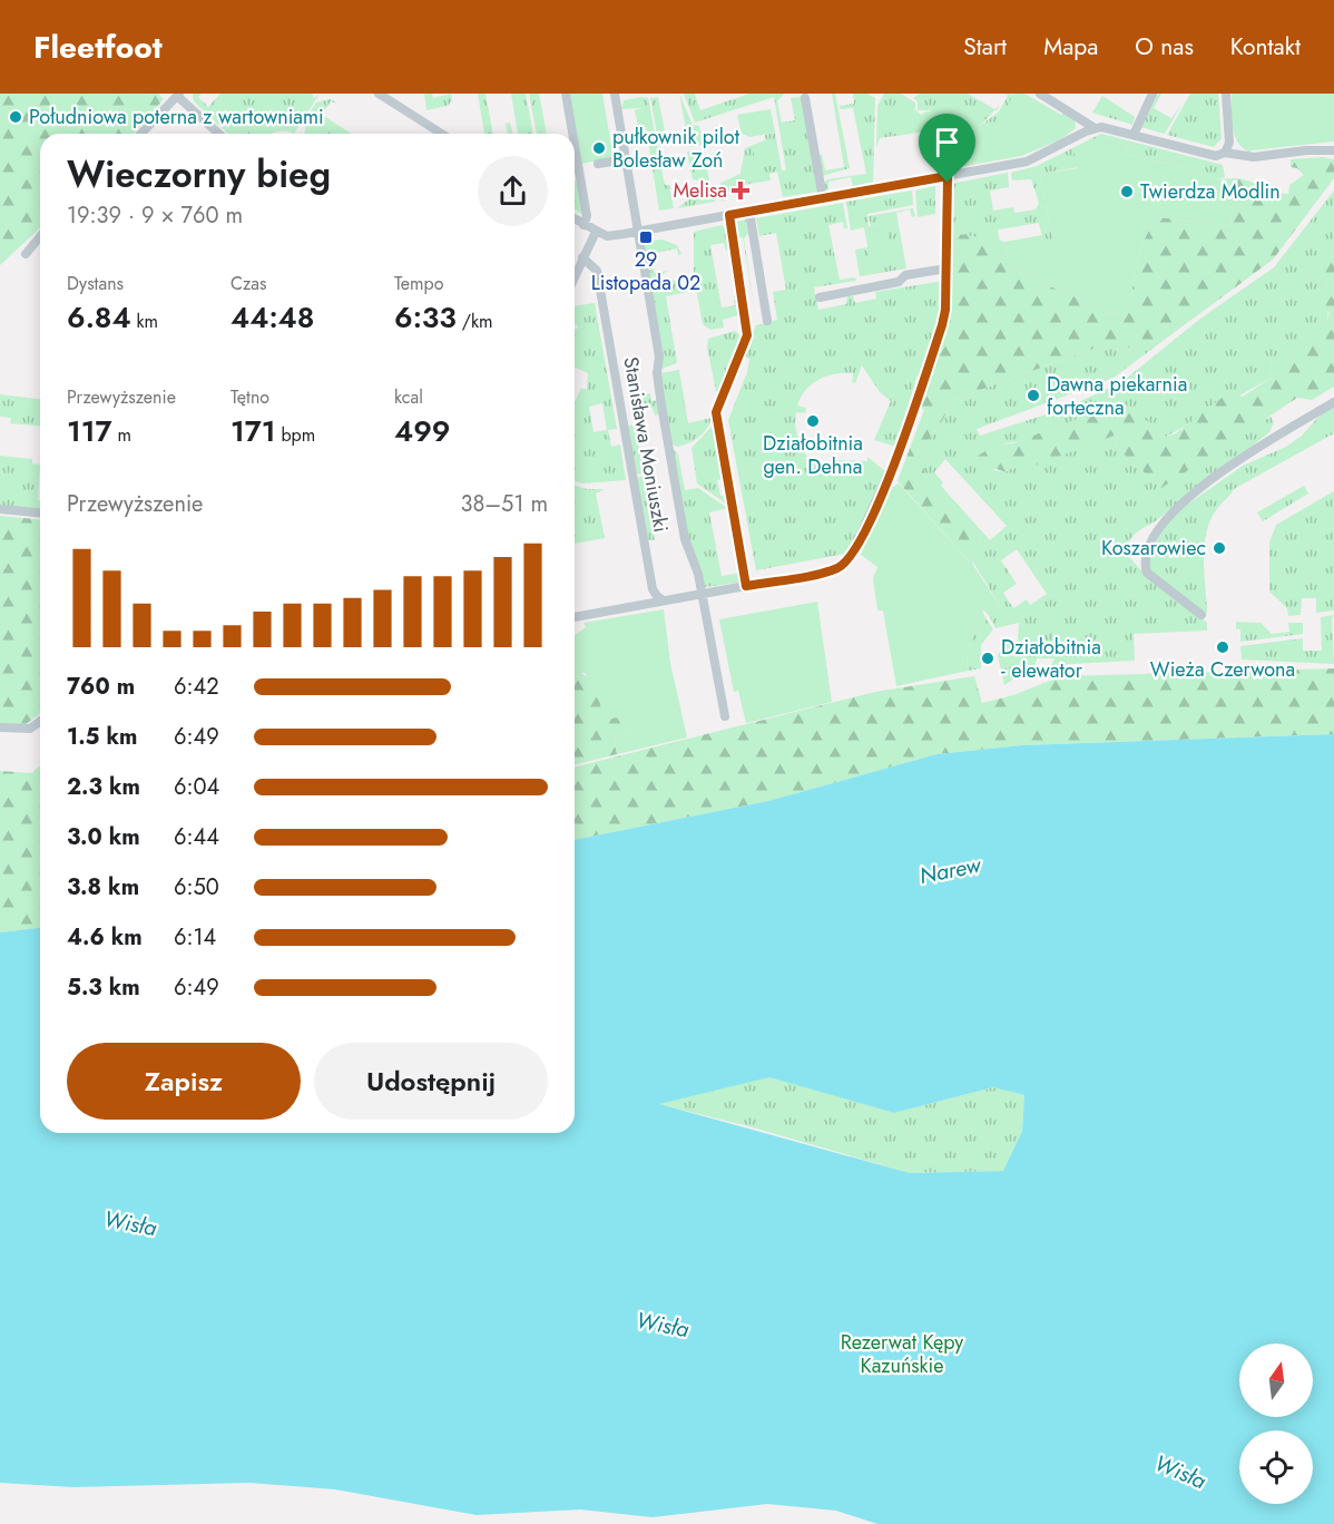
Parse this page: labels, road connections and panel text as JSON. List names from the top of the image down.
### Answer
{
  "streets": {
    "street": ["Stanisława Moniuszki"]
  },
  "water": ["Narew", "Wisła"],
  "parks": ["Rezerwat Kępy Kazuńskie"],
  "places": {
    "other": [
      "Południowa poterna z wartowniami",
      "pułkownik pilot Bolesław Zoń",
      "Twierdza Modlin",
      "Dawna piekarnia forteczna",
      "Działobitnia gen. Dehna",
      "Koszarowiec",
      "Wieża Czerwona",
      "Działobitnia - elewator"
    ],
    "health": ["Melisa"],
    "transit": ["29 Listopada 02"]
  },
  "north": "top",
  "page": {
    "header": "Fleetfoot",
    "nav": [
      "Start",
      "Mapa",
      "O nas",
      "Kontakt"
    ],
    "heading": ["Wieczorny bieg", "19:39 · 9 × 760 m"],
    "stats": [
      ["Dystans", "6.84 km"],
      ["Czas", "44:48"],
      ["Tempo", "6:33 /km"],
      ["Przewyższenie", "117 m"],
      ["Tętno", "171 bpm"],
      ["kcal", "499"]
    ],
    "chart": ["Przewyższenie", "38–51 m"],
    "list": [
      {
        "name": "760 m",
        "note": "6:42"
      },
      {
        "name": "1.5 km",
        "note": "6:49"
      },
      {
        "name": "2.3 km",
        "note": "6:04"
      },
      {
        "name": "3.0 km",
        "note": "6:44"
      },
      {
        "name": "3.8 km",
        "note": "6:50"
      },
      {
        "name": "4.6 km",
        "note": "6:14"
      },
      {
        "name": "5.3 km",
        "note": "6:49"
      }
    ],
    "buttons": ["Zapisz", "Udostępnij"]
  }
}
